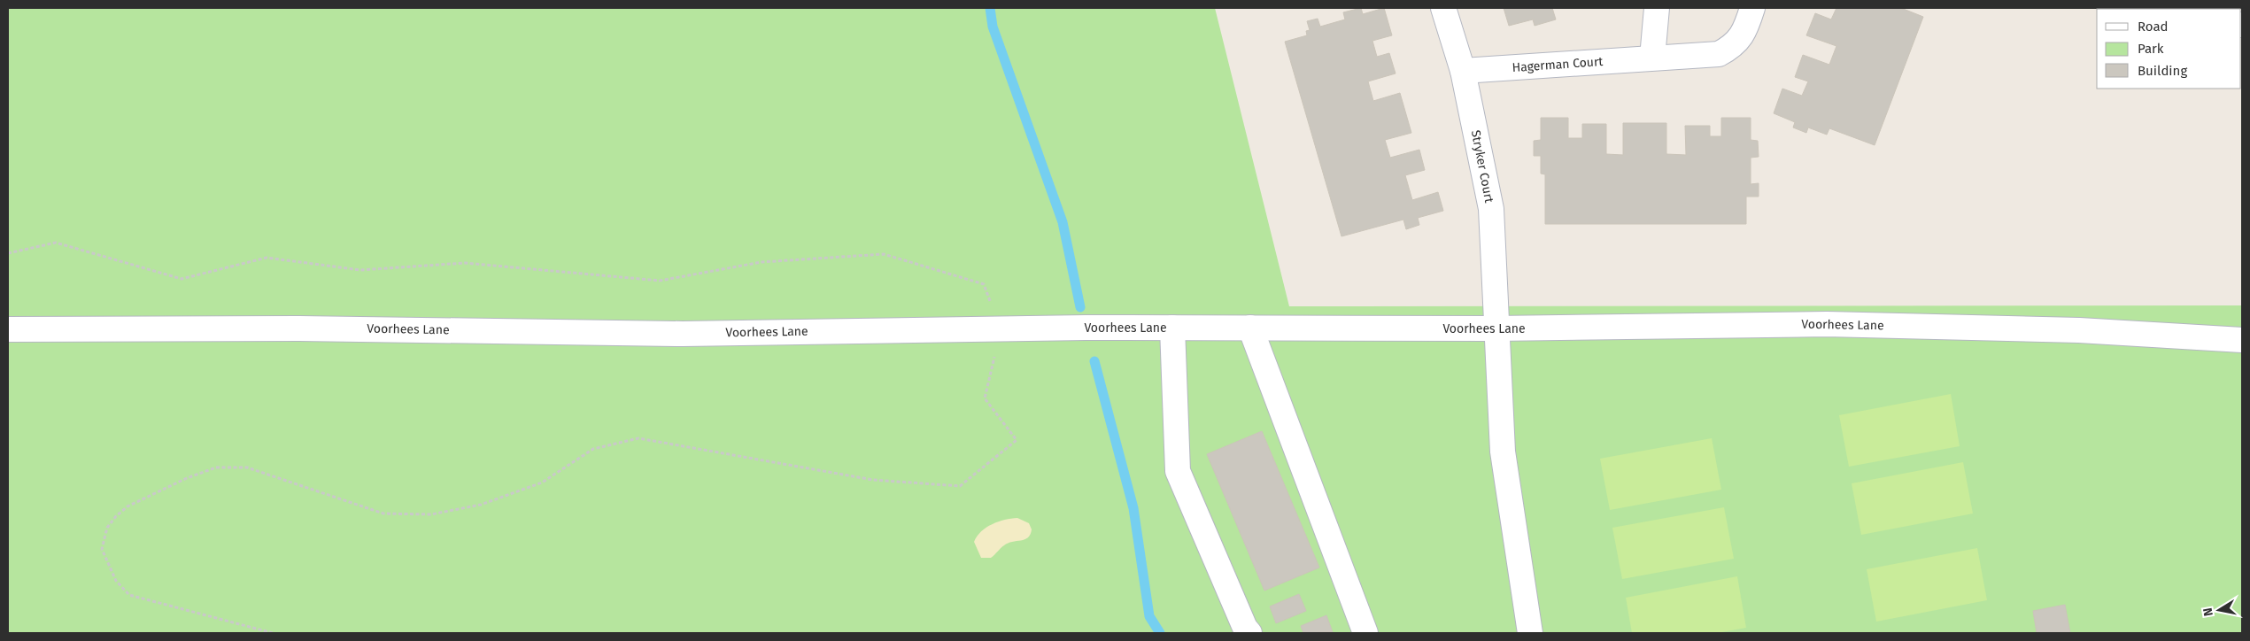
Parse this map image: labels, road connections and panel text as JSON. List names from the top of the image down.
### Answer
{
  "streets": {
    "street": ["Hagerman Court", "Stryker Court", "Voorhees Lane"]
  },
  "crossings": [
    ["Hagerman Court", "Stryker Court"],
    ["Stryker Court", "Voorhees Lane"]
  ],
  "legend": ["Road", "Park", "Building"],
  "north": "left"
}
